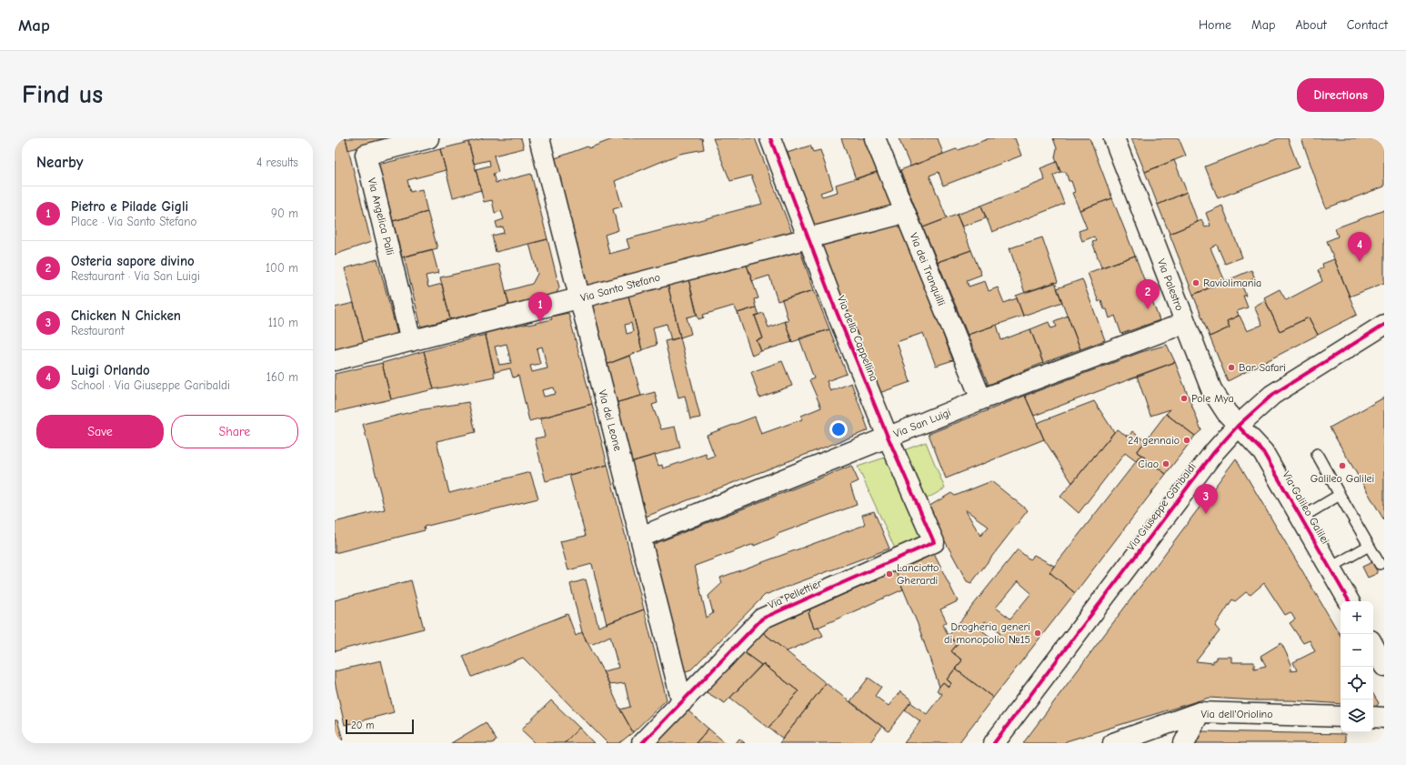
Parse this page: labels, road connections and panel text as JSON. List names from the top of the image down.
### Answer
{
  "streets": {
    "street": [
      "Via Angelica Palli",
      "Via dei Tranquilli",
      "Via Palestro",
      "Via Santo Stefano",
      "Via della Cappellina",
      "Via del Leone",
      "Via San Luigi",
      "Via Giuseppe Garibaldi",
      "Via Galileo Galilei",
      "Via Pellettier",
      "Via dell'Oriolino"
    ]
  },
  "crossings": [
    ["Via Angelica Palli", "Via Santo Stefano"],
    ["Via dei Tranquilli", "Via Santo Stefano"],
    ["Via dei Tranquilli", "Via San Luigi"],
    ["Via Palestro", "Via San Luigi"],
    ["Via Palestro", "Via Giuseppe Garibaldi"],
    ["Via Palestro", "Via Galileo Galilei"],
    ["Via Santo Stefano", "Via della Cappellina"],
    ["Via Santo Stefano", "Via del Leone"],
    ["Via della Cappellina", "Via San Luigi"],
    ["Via della Cappellina", "Via Pellettier"],
    ["Via del Leone", "Via San Luigi"],
    ["Via del Leone", "Via Pellettier"],
    ["Via Giuseppe Garibaldi", "Via Galileo Galilei"]
  ],
  "places": [
    "Raviolimania",
    "Bar Safari",
    "Pole Mya",
    "24 gennaio",
    "Ciao",
    "Galileo Galilei",
    "Lanciotto Gherardi",
    "Drogheria generi di monopolio №15"
  ],
  "scale_bar": "20 m",
  "page": {
    "header": "Map",
    "nav": [
      "Home",
      "Map",
      "About",
      "Contact"
    ],
    "buttons": [
      "Directions",
      ["Save", "Share"]
    ],
    "title": "Find us",
    "heading": ["Nearby", "4 results"],
    "list": [
      {
        "mark": "1",
        "name": "Pietro e Pilade Gigli",
        "note": "Place · Via Santo Stefano",
        "value": "90 m"
      },
      {
        "mark": "2",
        "name": "Osteria sapore divino",
        "note": "Restaurant · Via San Luigi",
        "value": "100 m"
      },
      {
        "mark": "3",
        "name": "Chicken N Chicken",
        "note": "Restaurant",
        "value": "110 m"
      },
      {
        "mark": "4",
        "name": "Luigi Orlando",
        "note": "School · Via Giuseppe Garibaldi",
        "value": "160 m"
      }
    ],
    "pins": [
      "4",
      "2",
      "1",
      "3"
    ],
    "map_buttons": ["+", "−"],
    "scale": "20 m"
  }
}
